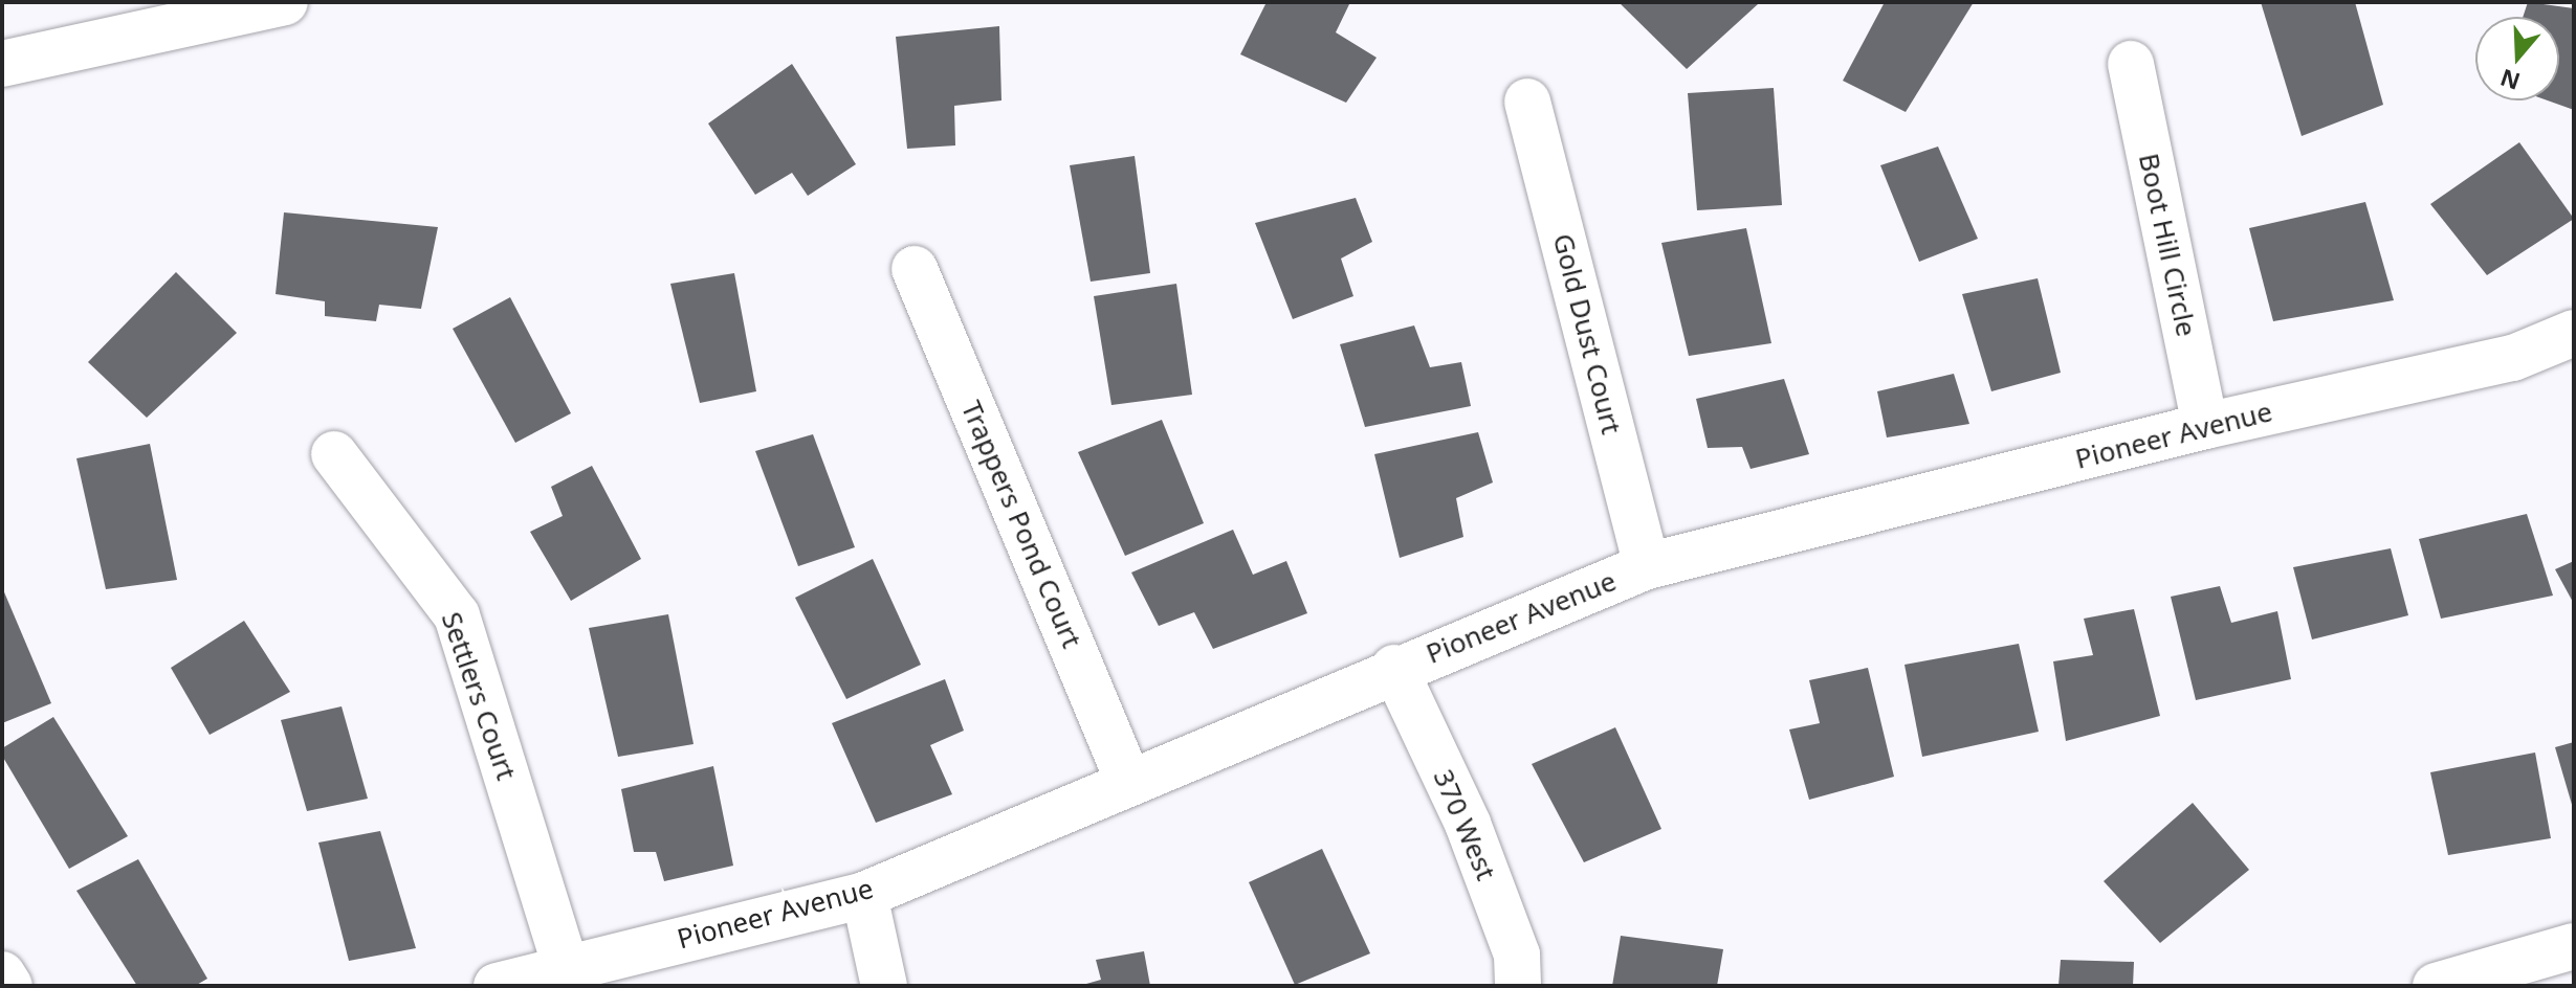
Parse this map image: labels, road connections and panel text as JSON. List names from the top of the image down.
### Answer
{
  "streets": {
    "main road": [
      "Boot Hill Circle",
      "Gold Dust Court",
      "Pioneer Avenue",
      "Trappers Pond Court",
      "Settlers Court",
      "370 West"
    ]
  },
  "crossings": [
    ["Boot Hill Circle", "Pioneer Avenue"],
    ["Gold Dust Court", "Pioneer Avenue"],
    ["Pioneer Avenue", "Trappers Pond Court"],
    ["Pioneer Avenue", "Settlers Court"],
    ["Pioneer Avenue", "370 West"]
  ],
  "north": "bottom"
}
